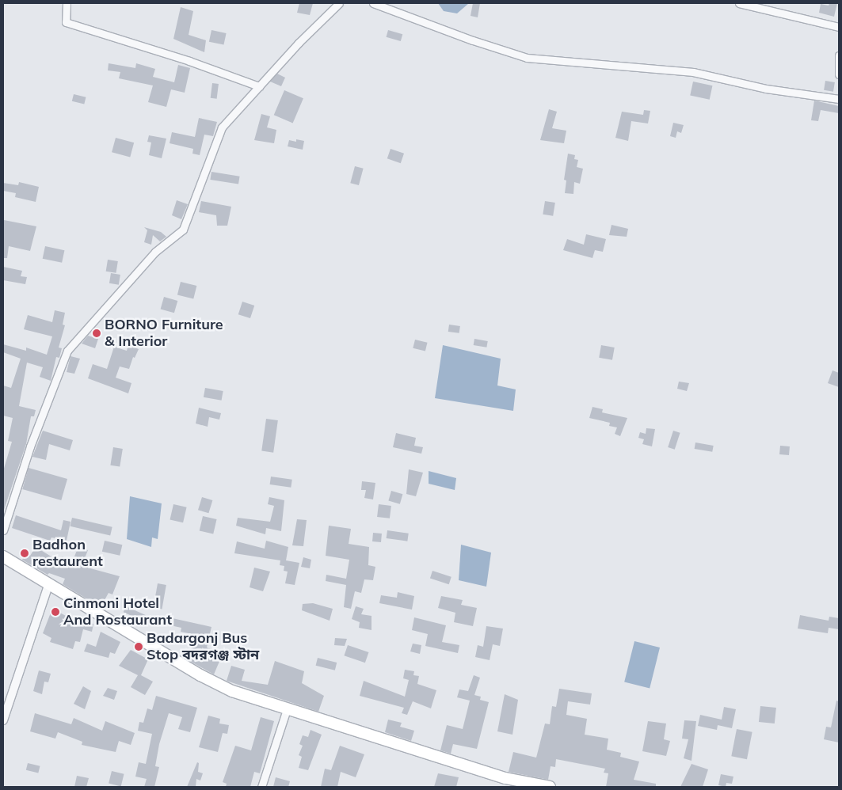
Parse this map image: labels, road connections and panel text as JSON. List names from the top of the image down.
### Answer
{
  "places": [
    "BORNO Furniture & Interior",
    "Badhon restaurent",
    "Cinmoni Hotel And Rostaurant",
    "Badargonj Bus Stop বদরগঞ্জ স্টান"
  ]
}
